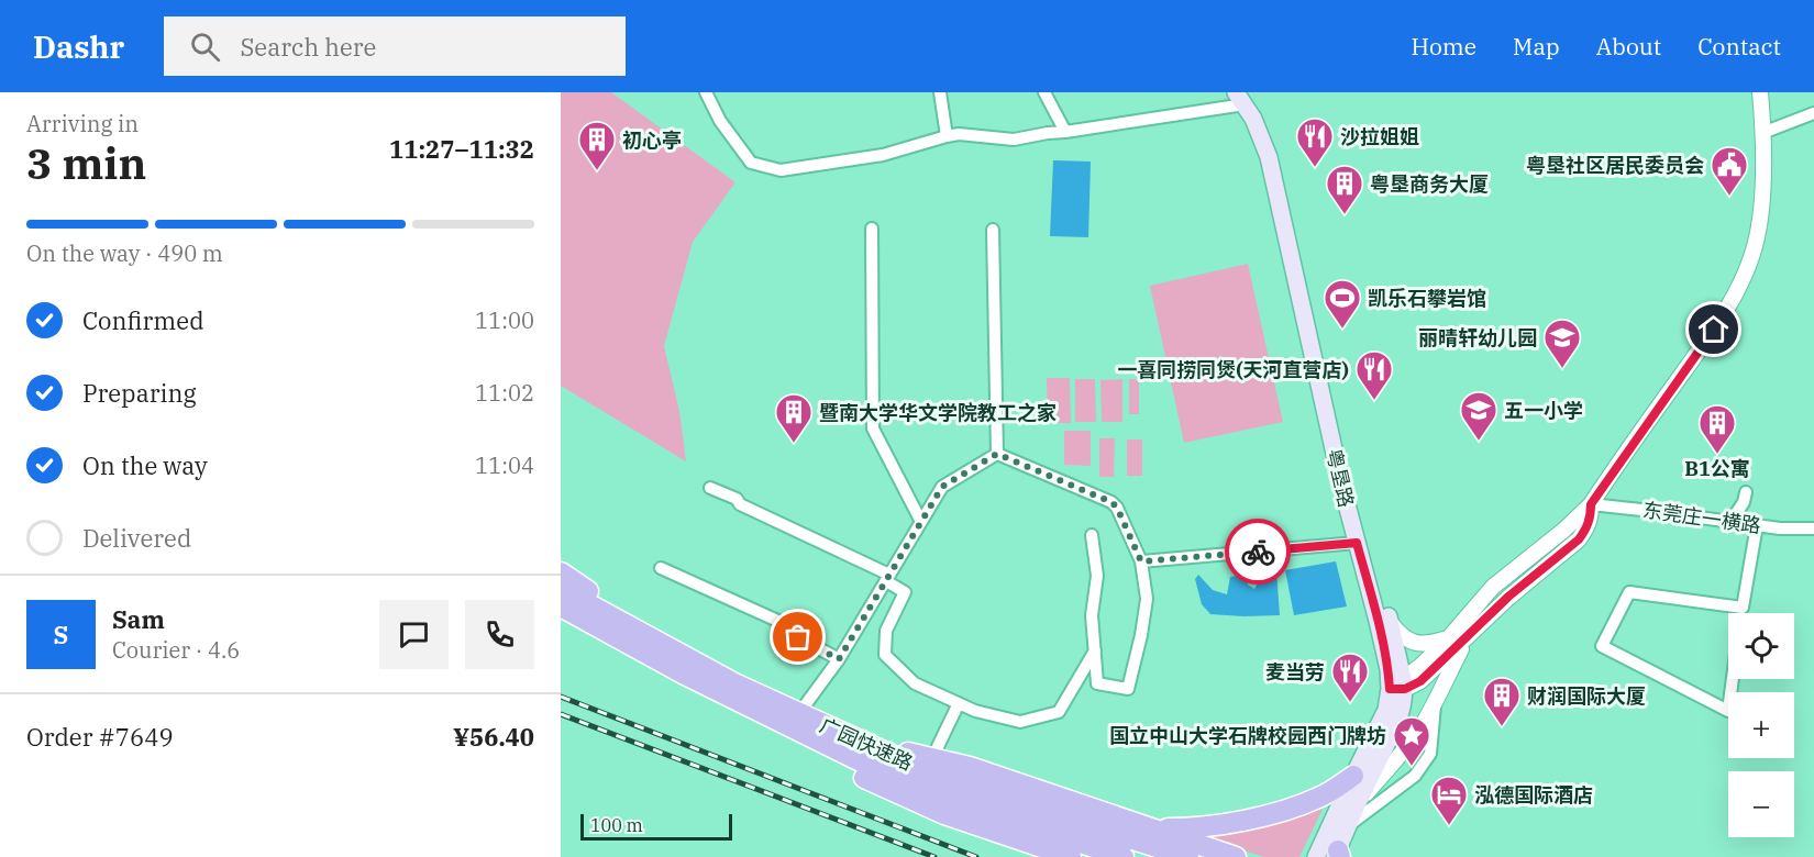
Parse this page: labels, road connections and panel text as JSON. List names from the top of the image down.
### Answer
{
  "streets": {
    "highway": ["广园快速路"],
    "main road": ["粤垦路"],
    "street": ["东莞庄一横路"]
  },
  "places": {
    "restaurant": ["沙拉姐姐", "一喜同捞同煲(天河直营店)", "麦当劳"],
    "building": [
      "初心亭",
      "粤垦商务大厦",
      "暨南大学华文学院教工之家",
      "B1公寓",
      "财润国际大厦"
    ],
    "public building": ["粤垦社区居民委员会"],
    "sports": ["凯乐石攀岩馆"],
    "school or university": ["丽晴轩幼儿园", "五一小学"],
    "place": ["国立中山大学石牌校园西门牌坊"],
    "hotel": ["泓德国际酒店"]
  },
  "scale_bar": "100 m",
  "page": {
    "header": "Dashr",
    "search": "Search here",
    "nav": [
      "Home",
      "Map",
      "About",
      "Contact"
    ],
    "heading": ["3 min", "Arriving in", "11:27–11:32"],
    "panel": [
      "Sam",
      "Courier · 4.6",
      "Order #7649",
      "¥56.40"
    ],
    "bar": "On the way · 490 m",
    "list": [
      ["Confirmed", "11:00"],
      ["Preparing", "11:02"],
      ["On the way", "11:04"],
      "Delivered"
    ],
    "round": "S",
    "map_buttons": ["+", "−"],
    "scale": "100 m"
  }
}
